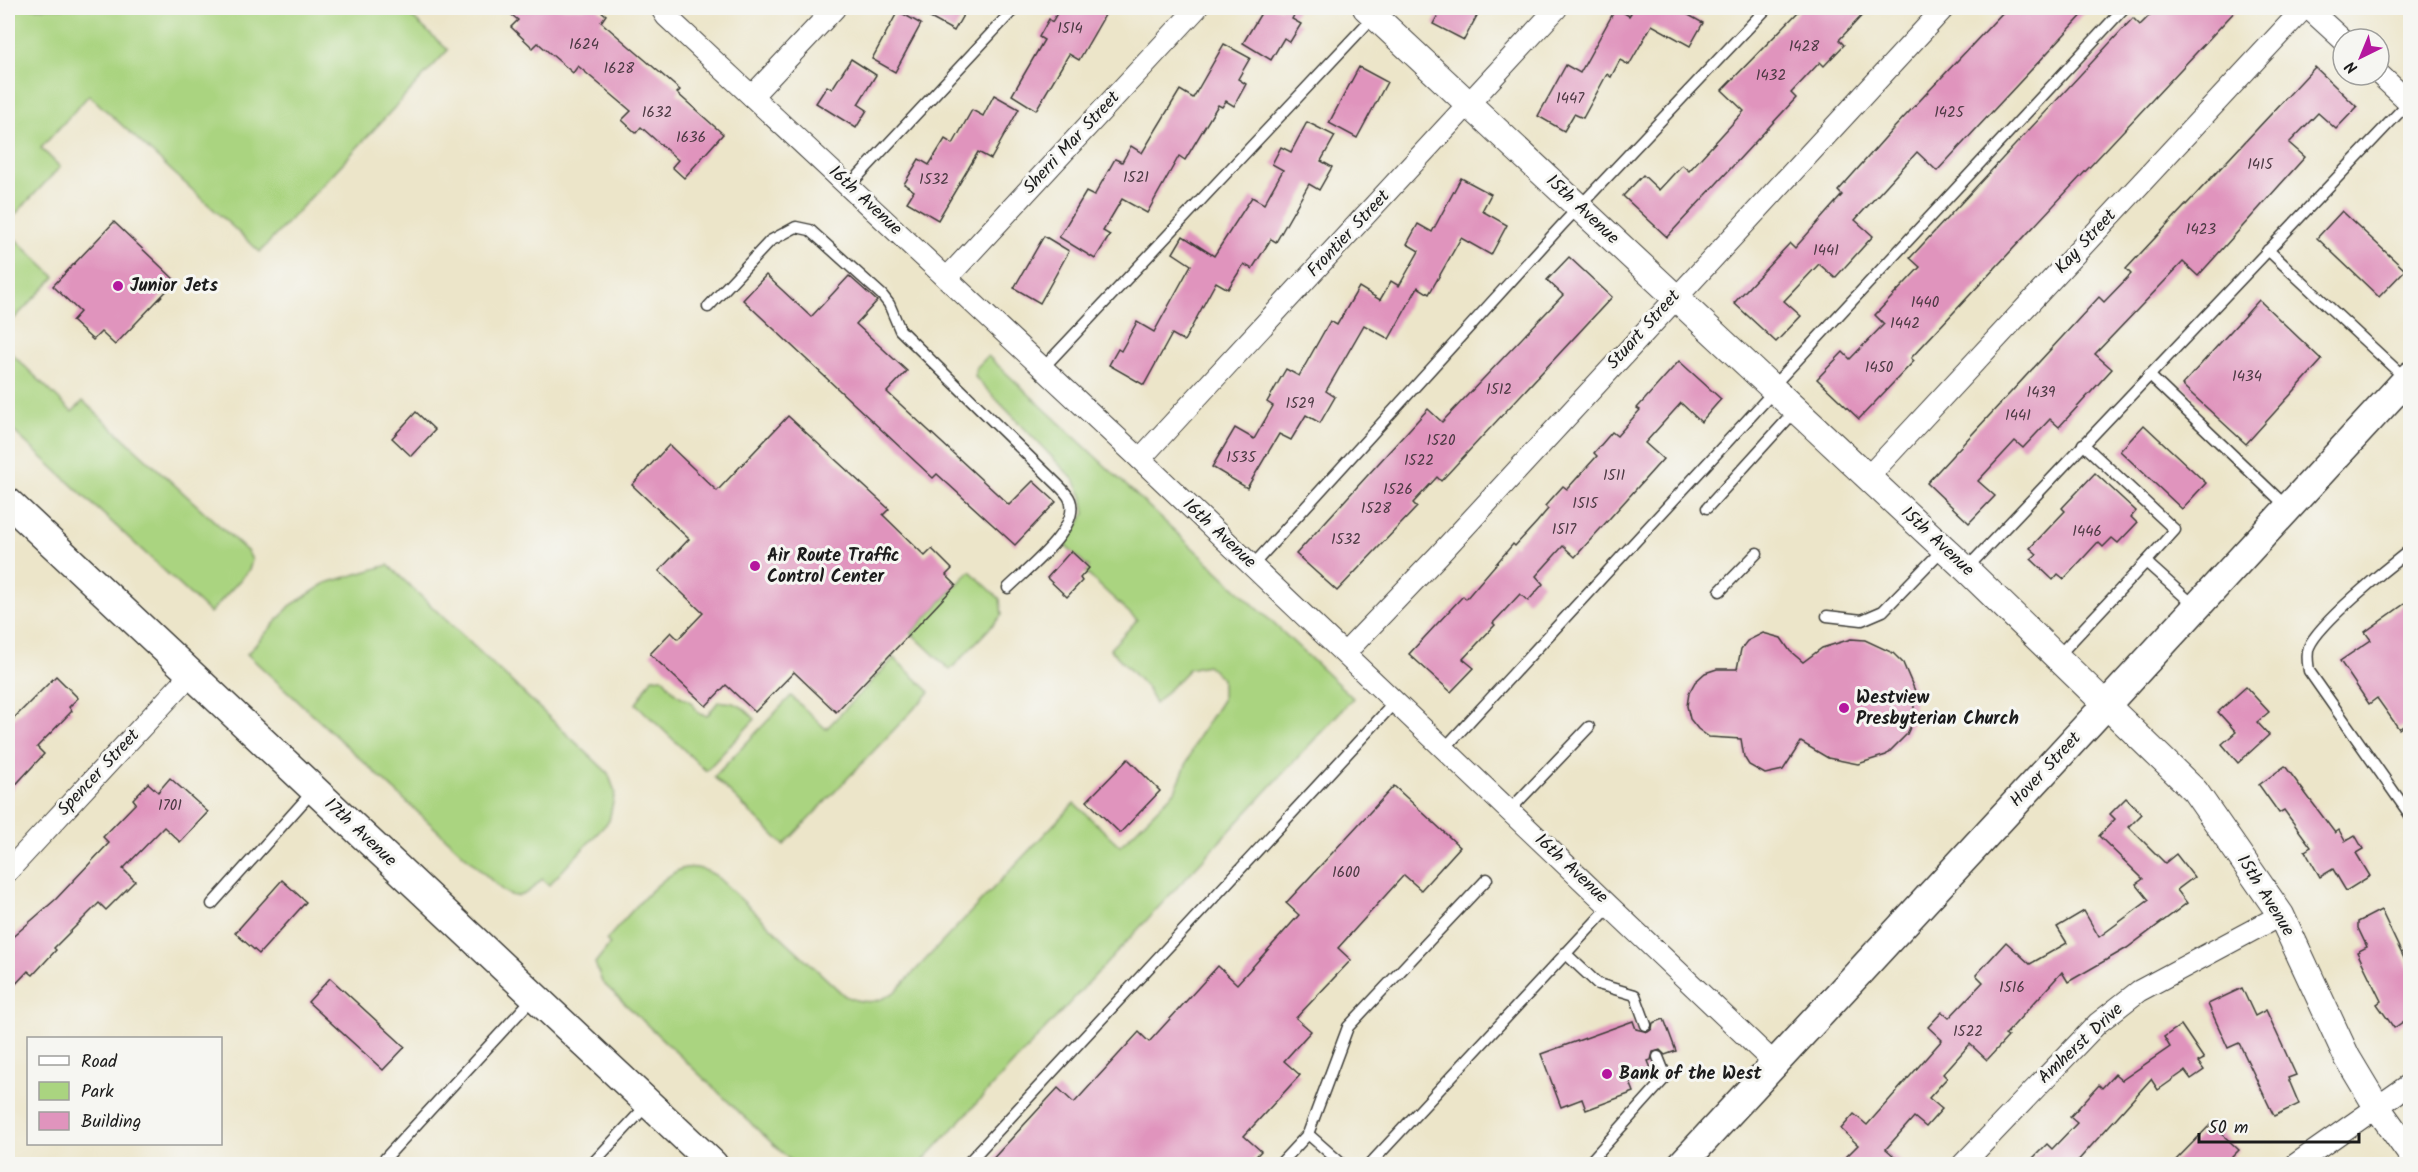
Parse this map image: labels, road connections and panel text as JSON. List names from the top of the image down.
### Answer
{
  "streets": {
    "main road": ["Hover Street", "17th Avenue"],
    "street": [
      "Sherri Mar Street",
      "16th Avenue",
      "15th Avenue",
      "Frontier Street",
      "Kay Street",
      "Stuart Street",
      "Spencer Street",
      "Amherst Drive"
    ]
  },
  "crossings": [
    ["Sherri Mar Street", "16th Avenue"],
    ["16th Avenue", "Frontier Street"],
    ["16th Avenue", "Stuart Street"],
    ["16th Avenue", "Hover Street"],
    ["15th Avenue", "Frontier Street"],
    ["15th Avenue", "Kay Street"],
    ["15th Avenue", "Stuart Street"],
    ["15th Avenue", "Hover Street"],
    ["15th Avenue", "Amherst Drive"],
    ["Spencer Street", "17th Avenue"]
  ],
  "places": [
    "Junior Jets",
    "Air Route Traffic Control Center",
    "Westview Presbyterian Church",
    "Bank of the West"
  ],
  "house_numbers": [
    "1514",
    "1624",
    "1428",
    "1628",
    "1432",
    "1447",
    "1632",
    "1425",
    "1636",
    "1415",
    "1521",
    "1532",
    "1423",
    "1441",
    "1440",
    "1442",
    "1450",
    "1434",
    "1512",
    "1439",
    "1529",
    "1441",
    "1520",
    "1535",
    "1522",
    "1511",
    "1526",
    "1515",
    "1528",
    "1517",
    "1446",
    "1532",
    "1701",
    "1600",
    "1516",
    "1522"
  ],
  "legend": ["Road", "Park", "Building"],
  "scale_bar": "50 m",
  "north": "bottom left"
}
